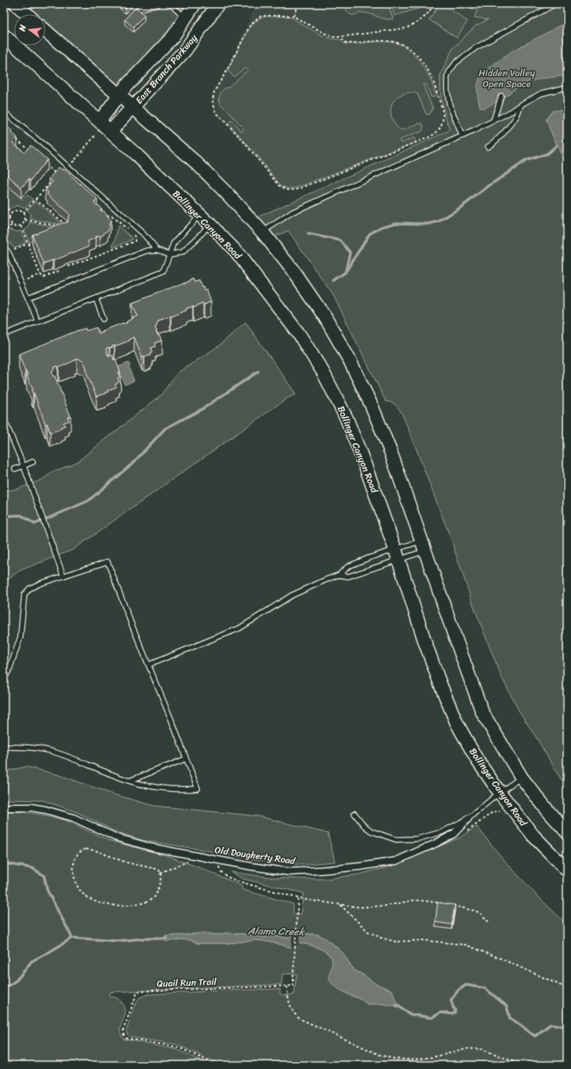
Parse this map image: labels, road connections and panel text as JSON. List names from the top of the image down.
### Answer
{
  "streets": {
    "main road": ["East Branch Parkway", "Bollinger Canyon Road"],
    "street": ["Old Dougherty Road"],
    "path": ["Quail Run Trail"]
  },
  "crossings": [
    ["East Branch Parkway", "Bollinger Canyon Road"],
    ["Bollinger Canyon Road", "Old Dougherty Road"]
  ],
  "water": ["Alamo Creek"],
  "parks": ["Hidden Valley Open Space"],
  "north": "left"
}
